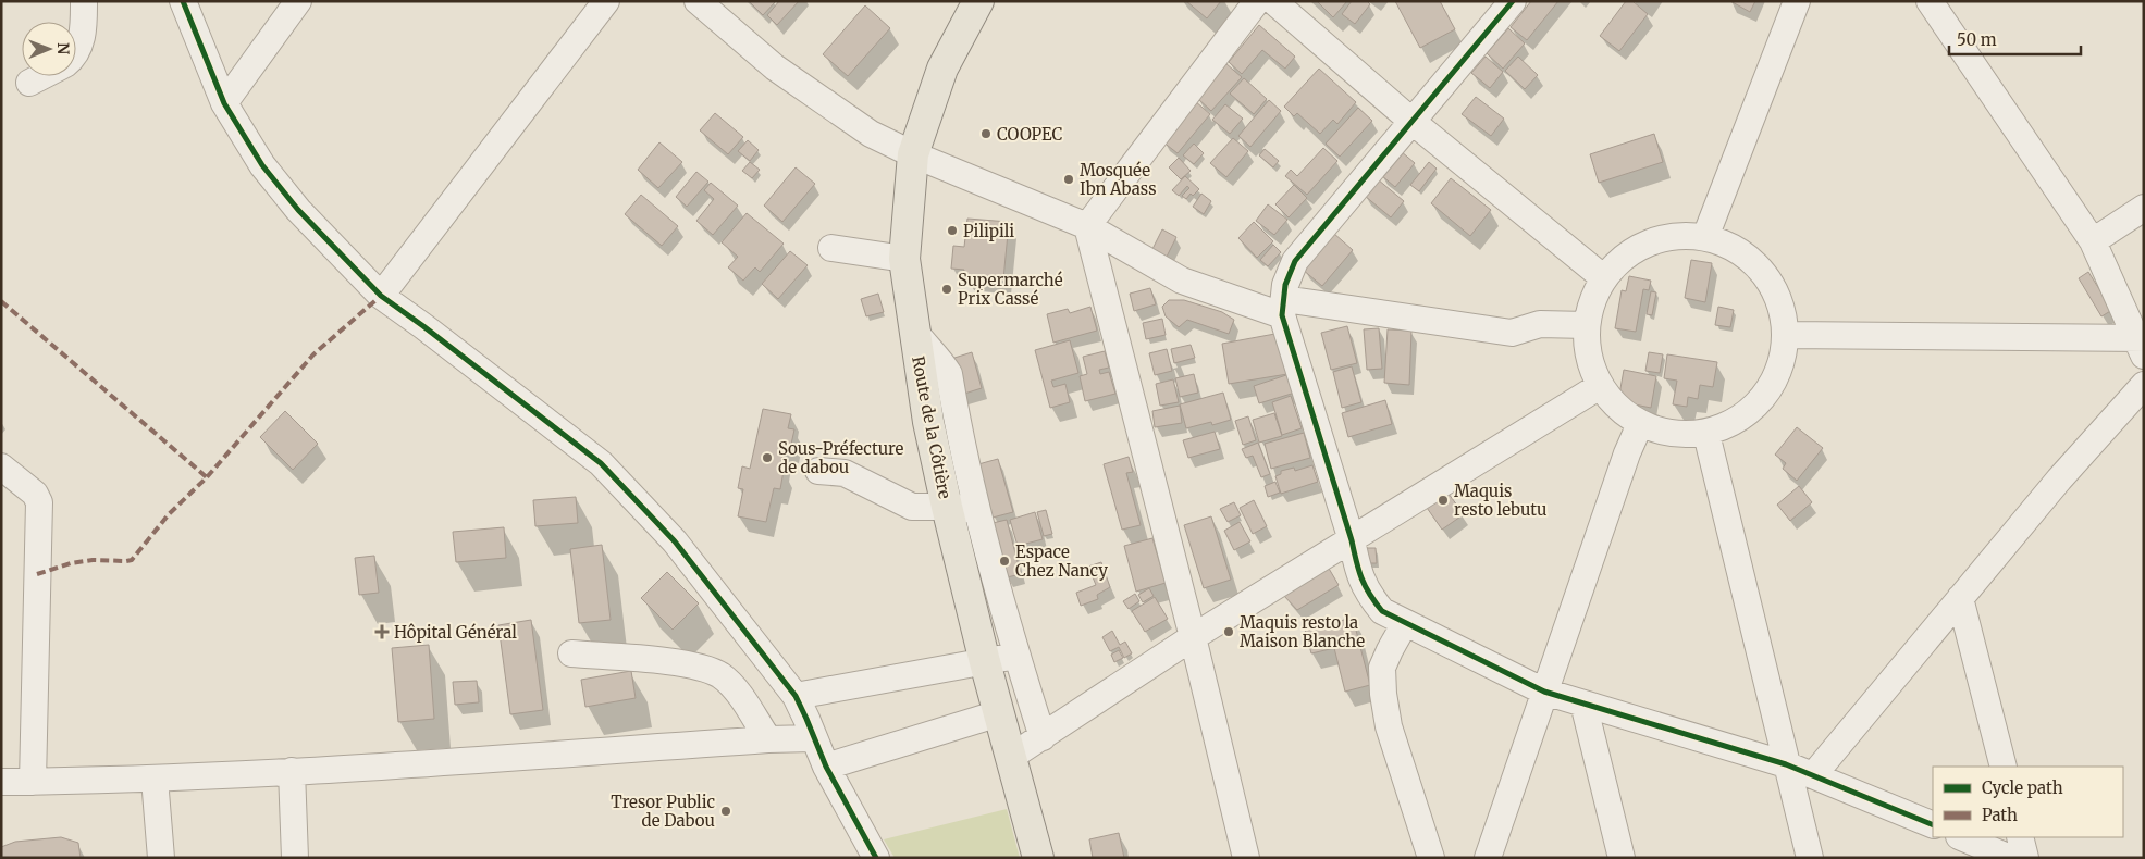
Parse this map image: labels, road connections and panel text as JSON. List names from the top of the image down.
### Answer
{
  "streets": {
    "main road": ["Route de la Côtière"]
  },
  "places": {
    "other": [
      "COOPEC",
      "Mosquée Ibn Abass",
      "Pilipili",
      "Supermarché Prix Cassé",
      "Sous-Préfecture de dabou",
      "Maquis resto lebutu",
      "Espace Chez Nancy",
      "Maquis resto la Maison Blanche",
      "Tresor Public de Dabou"
    ],
    "health": ["Hôpital Général"]
  },
  "legend": ["Cycle path", "Path"],
  "scale_bar": "50 m",
  "north": "right"
}
